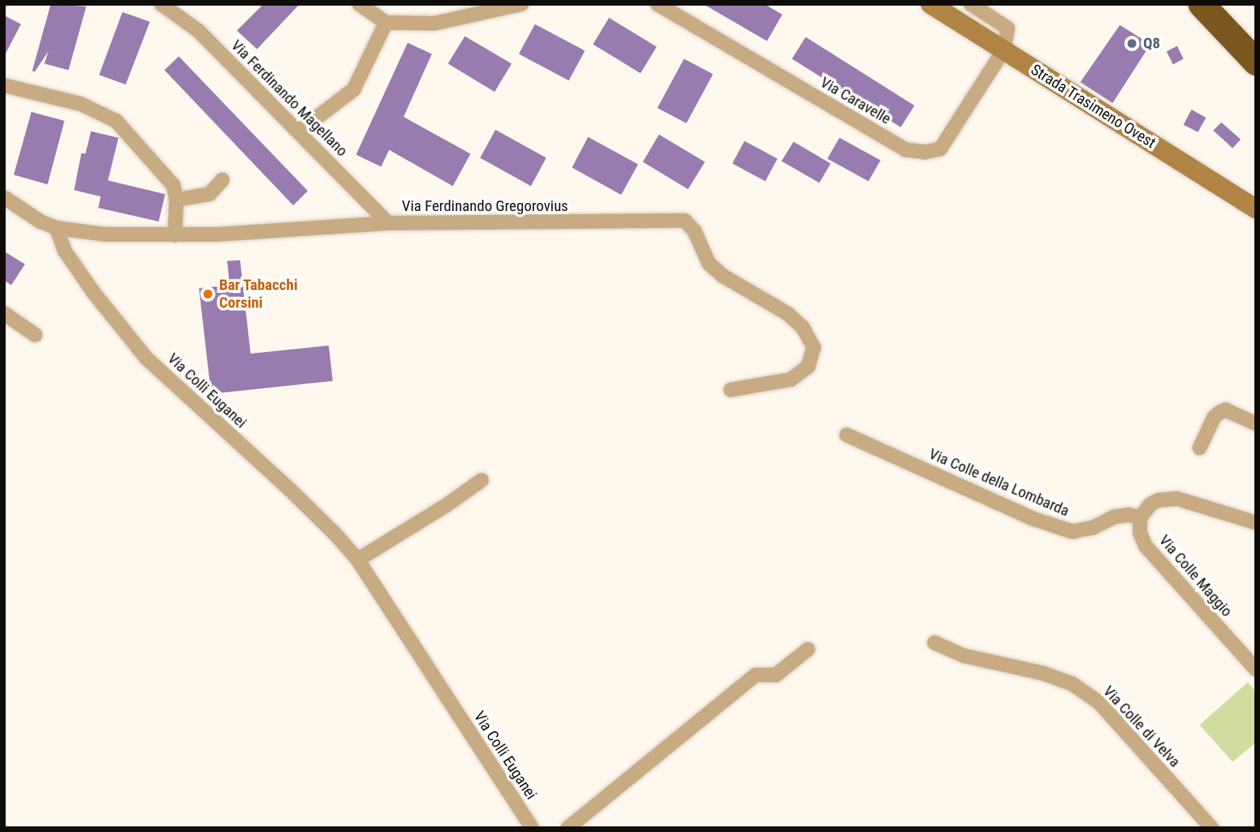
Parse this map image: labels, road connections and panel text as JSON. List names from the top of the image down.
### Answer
{
  "streets": {
    "main road": ["Strada Trasimeno Ovest"],
    "street": [
      "Via Ferdinando Magellano",
      "Via Caravelle",
      "Via Ferdinando Gregorovius",
      "Via Colli Euganei",
      "Via Colle della Lombarda",
      "Via Colle Maggio",
      "Via Colle di Velva"
    ]
  },
  "crossings": [
    ["Via Ferdinando Magellano", "Via Ferdinando Gregorovius"],
    ["Via Caravelle", "Strada Trasimeno Ovest"],
    ["Via Ferdinando Gregorovius", "Via Colli Euganei"],
    ["Via Colle della Lombarda", "Via Colle Maggio"]
  ],
  "places": ["Q8", "Bar Tabacchi Corsini"]
}
